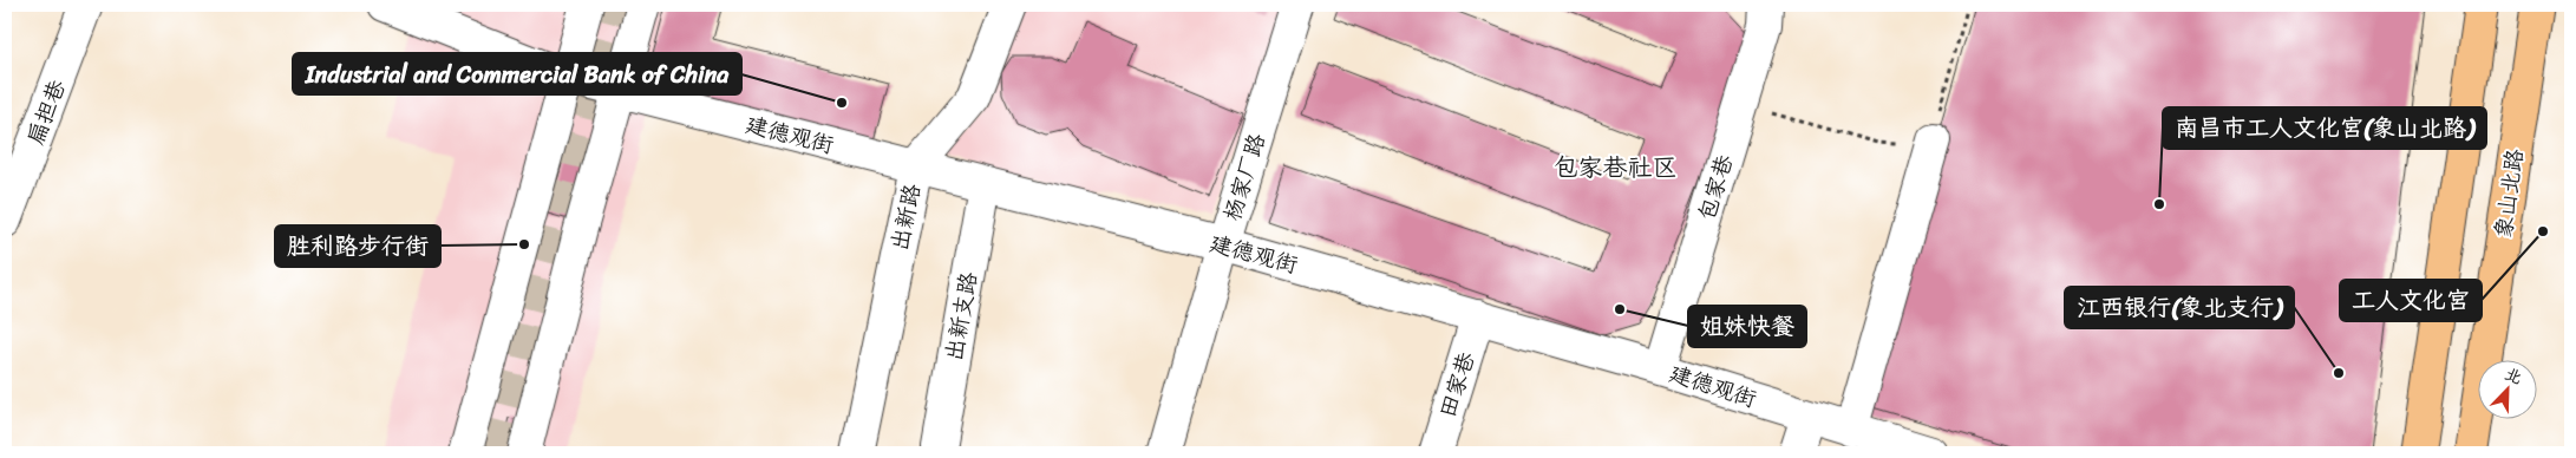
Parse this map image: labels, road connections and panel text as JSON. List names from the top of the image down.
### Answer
{
  "streets": {
    "main road": ["象山北路"],
    "street": [
      "扁担巷",
      "建德观街",
      "杨家厂路",
      "包家巷",
      "出新路",
      "出新支路",
      "田家巷"
    ]
  },
  "crossings": [
    ["建德观街", "杨家厂路"],
    ["建德观街", "包家巷"],
    ["建德观街", "出新路"],
    ["建德观街", "出新支路"],
    ["建德观街", "田家巷"]
  ],
  "districts": ["包家巷社区"],
  "places": [
    "Industrial and Commercial Bank of China",
    "南昌市工人文化宫(象山北路)",
    "工人文化宫",
    "胜利路步行街",
    "姐妹快餐",
    "江西银行(象北支行)"
  ],
  "north": "top right"
}
